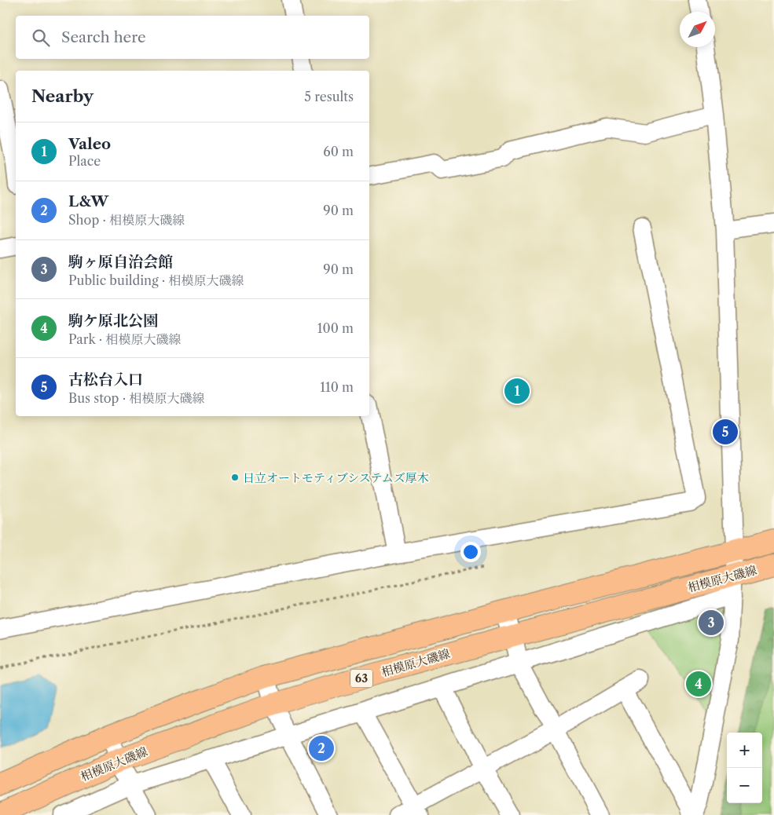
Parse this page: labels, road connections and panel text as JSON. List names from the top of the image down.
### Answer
{
  "streets": {
    "main road": ["相模原大磯線", "63"]
  },
  "places": ["日立オートモティブシステムズ厚木"],
  "north": "top right",
  "page": {
    "search": "Search here",
    "heading": ["Nearby", "5 results"],
    "list": [
      {
        "mark": "1",
        "name": "Valeo",
        "note": "Place",
        "value": "60 m"
      },
      {
        "mark": "2",
        "name": "L&W",
        "note": "Shop · 相模原大磯線",
        "value": "90 m"
      },
      {
        "mark": "3",
        "name": "駒ヶ原自治会館",
        "note": "Public building · 相模原大磯線",
        "value": "90 m"
      },
      {
        "mark": "4",
        "name": "駒ケ原北公園",
        "note": "Park · 相模原大磯線",
        "value": "100 m"
      },
      {
        "mark": "5",
        "name": "古松台入口",
        "note": "Bus stop · 相模原大磯線",
        "value": "110 m"
      }
    ],
    "pins": [
      "1",
      "5",
      "3",
      "4",
      "2"
    ],
    "map_buttons": ["+", "−"]
  }
}
